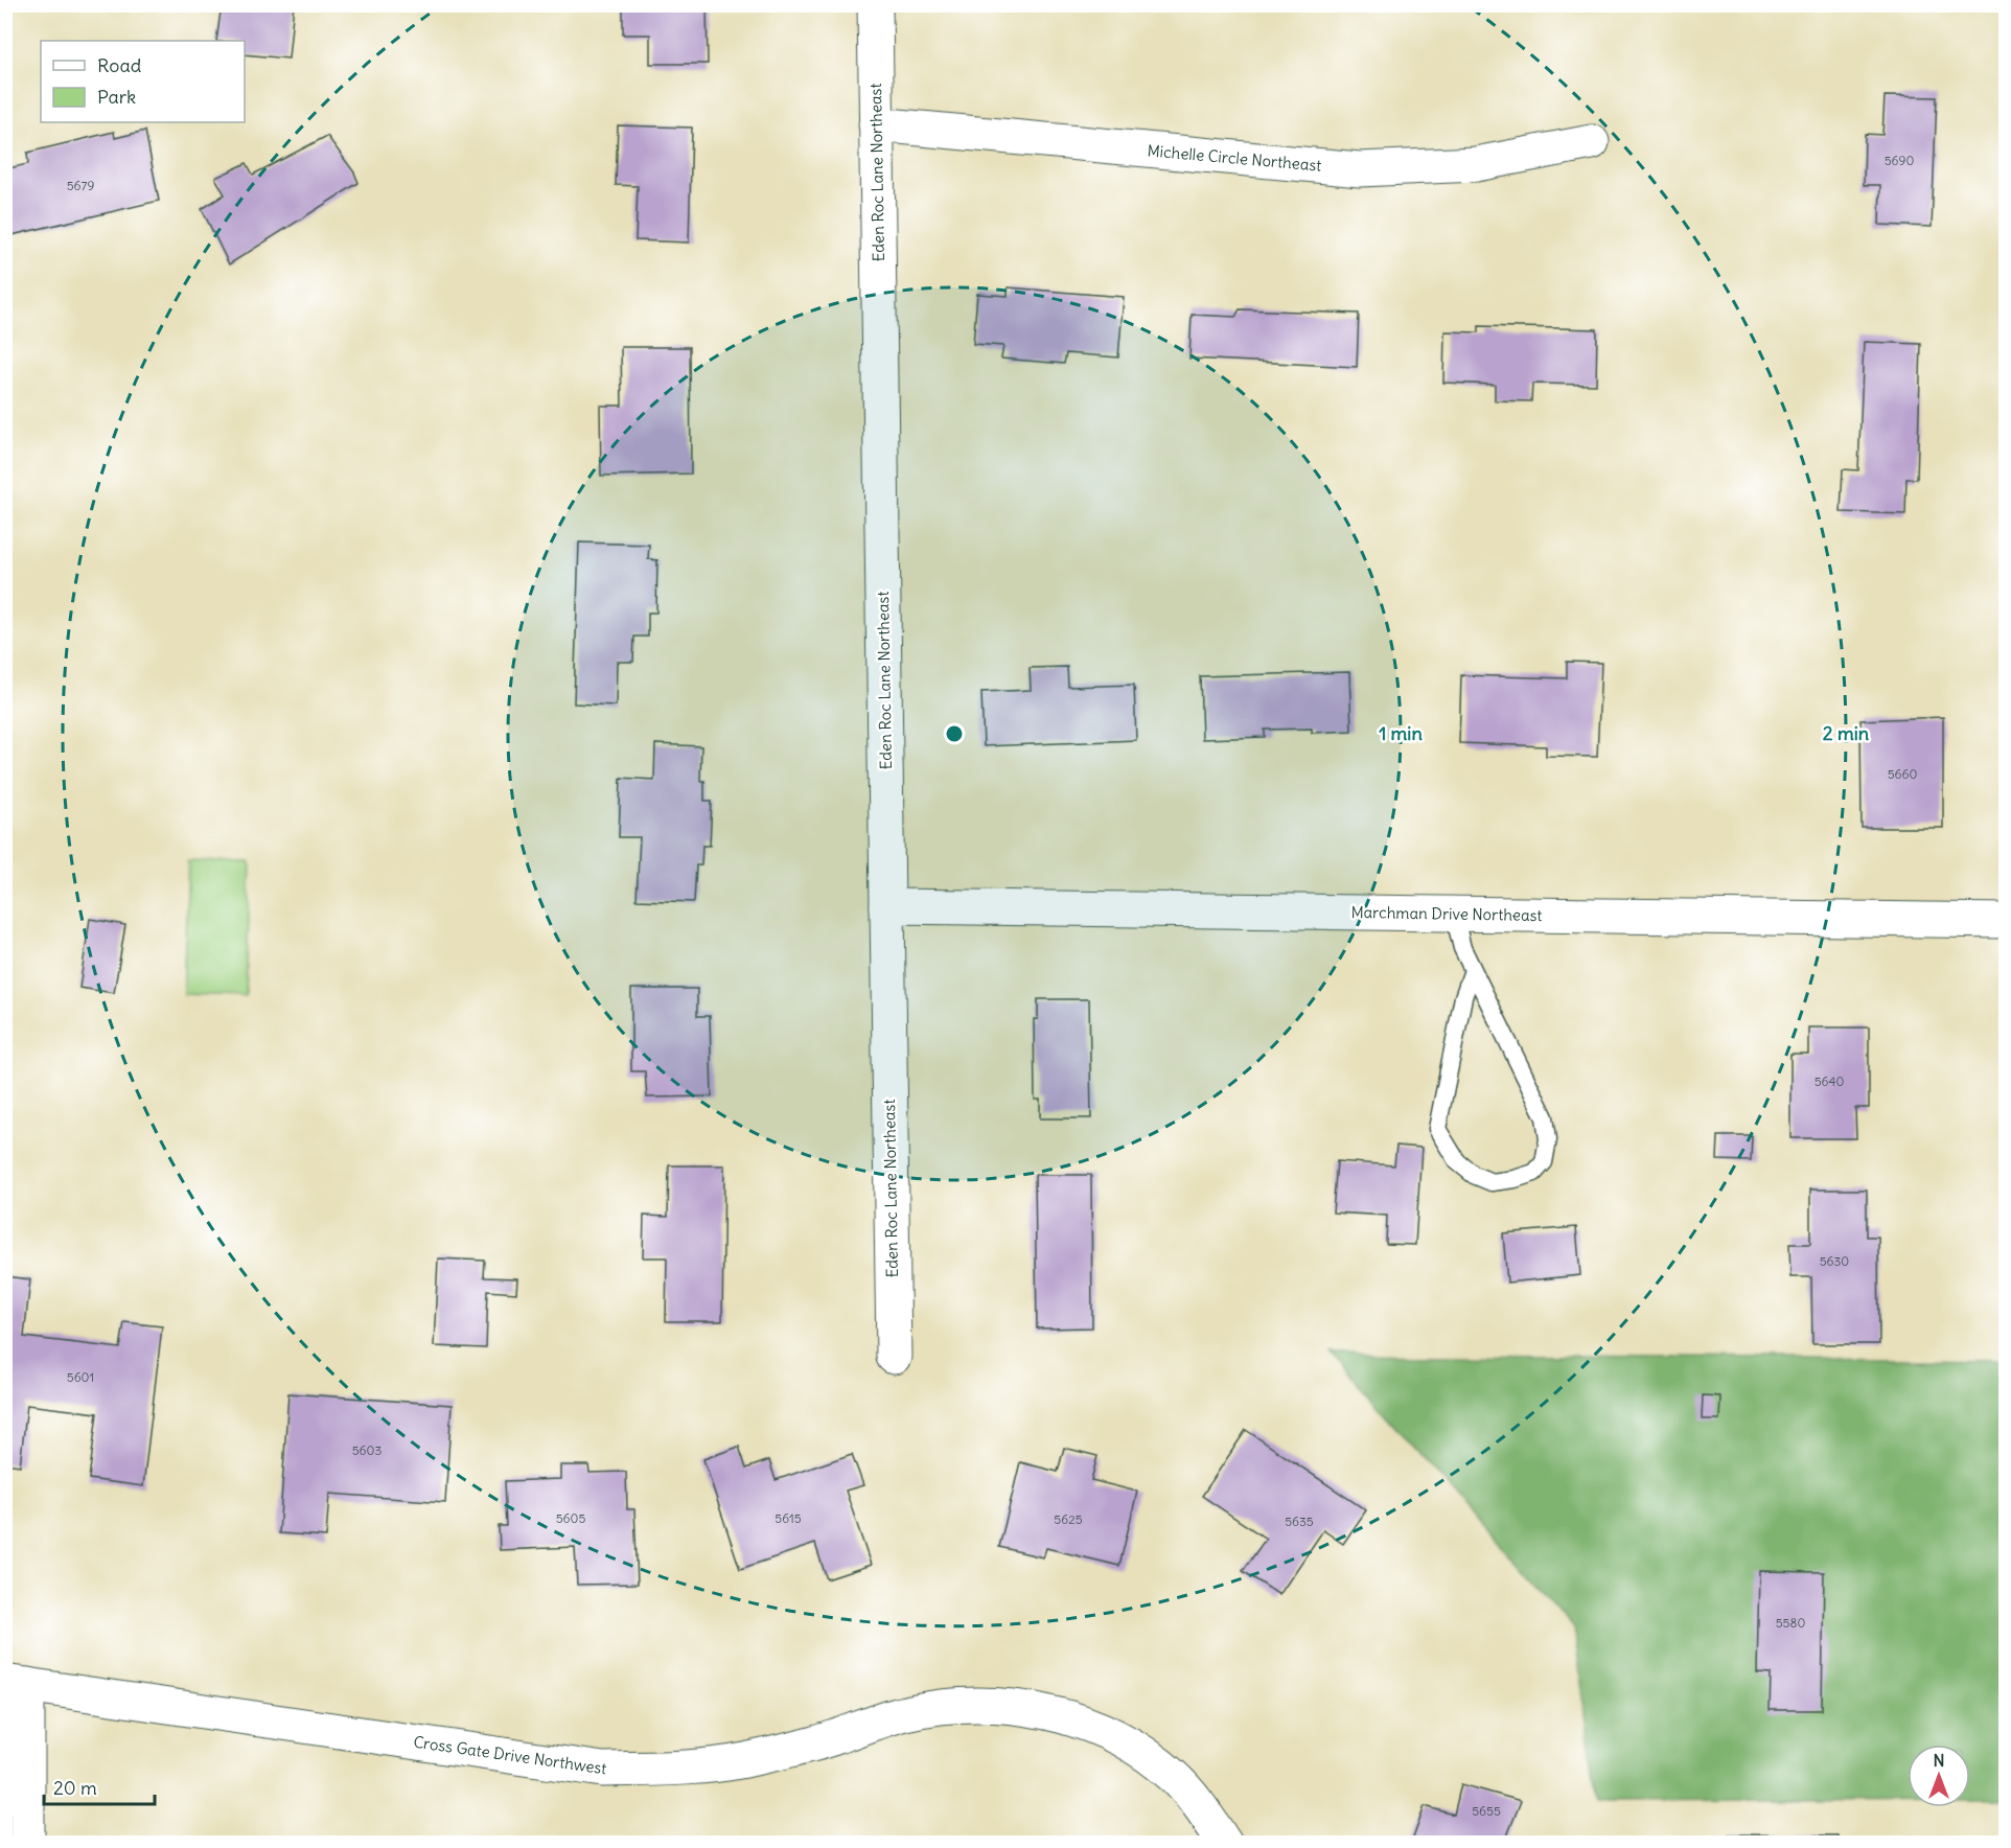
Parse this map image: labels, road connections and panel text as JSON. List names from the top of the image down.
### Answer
{
  "streets": {
    "street": [
      "Michelle Circle Northeast",
      "Eden Roc Lane Northeast",
      "Marchman Drive Northeast",
      "Cross Gate Drive Northwest"
    ]
  },
  "crossings": [
    ["Michelle Circle Northeast", "Eden Roc Lane Northeast"],
    ["Eden Roc Lane Northeast", "Marchman Drive Northeast"]
  ],
  "house_numbers": [
    "5690",
    "5679",
    "5660",
    "5640",
    "5630",
    "5601",
    "5603",
    "5605",
    "5615",
    "5625",
    "5635",
    "5580",
    "5655"
  ],
  "legend": ["Road", "Park"],
  "scale_bar": "20 m",
  "north": "top",
  "rings": ["1 min", "2 min"]
}
